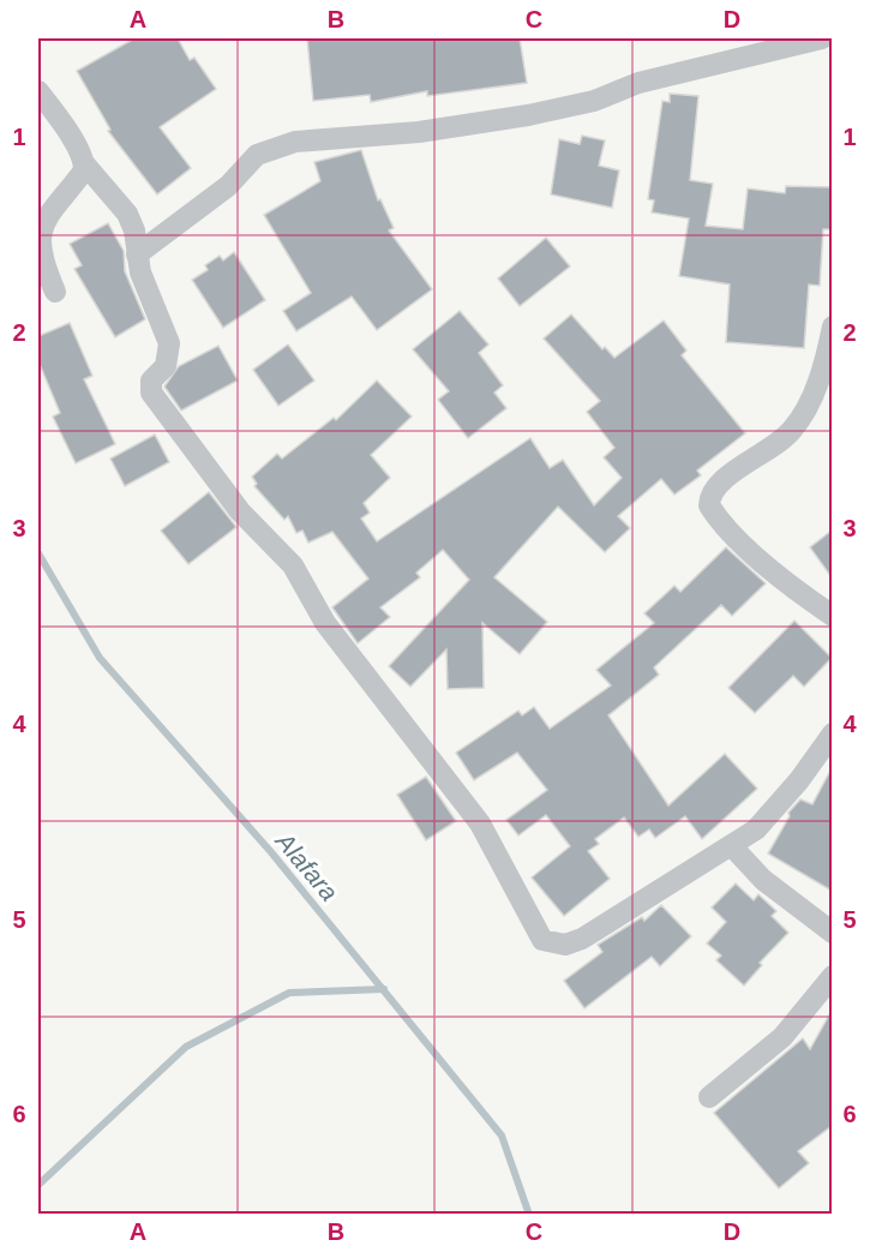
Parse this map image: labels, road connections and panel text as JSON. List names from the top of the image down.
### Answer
{
  "water": ["Alafara"],
  "grid": {
    "columns": [
      "A",
      "B",
      "C",
      "D"
    ],
    "rows": [
      "1",
      "2",
      "3",
      "4",
      "5",
      "6"
    ]
  }
}
